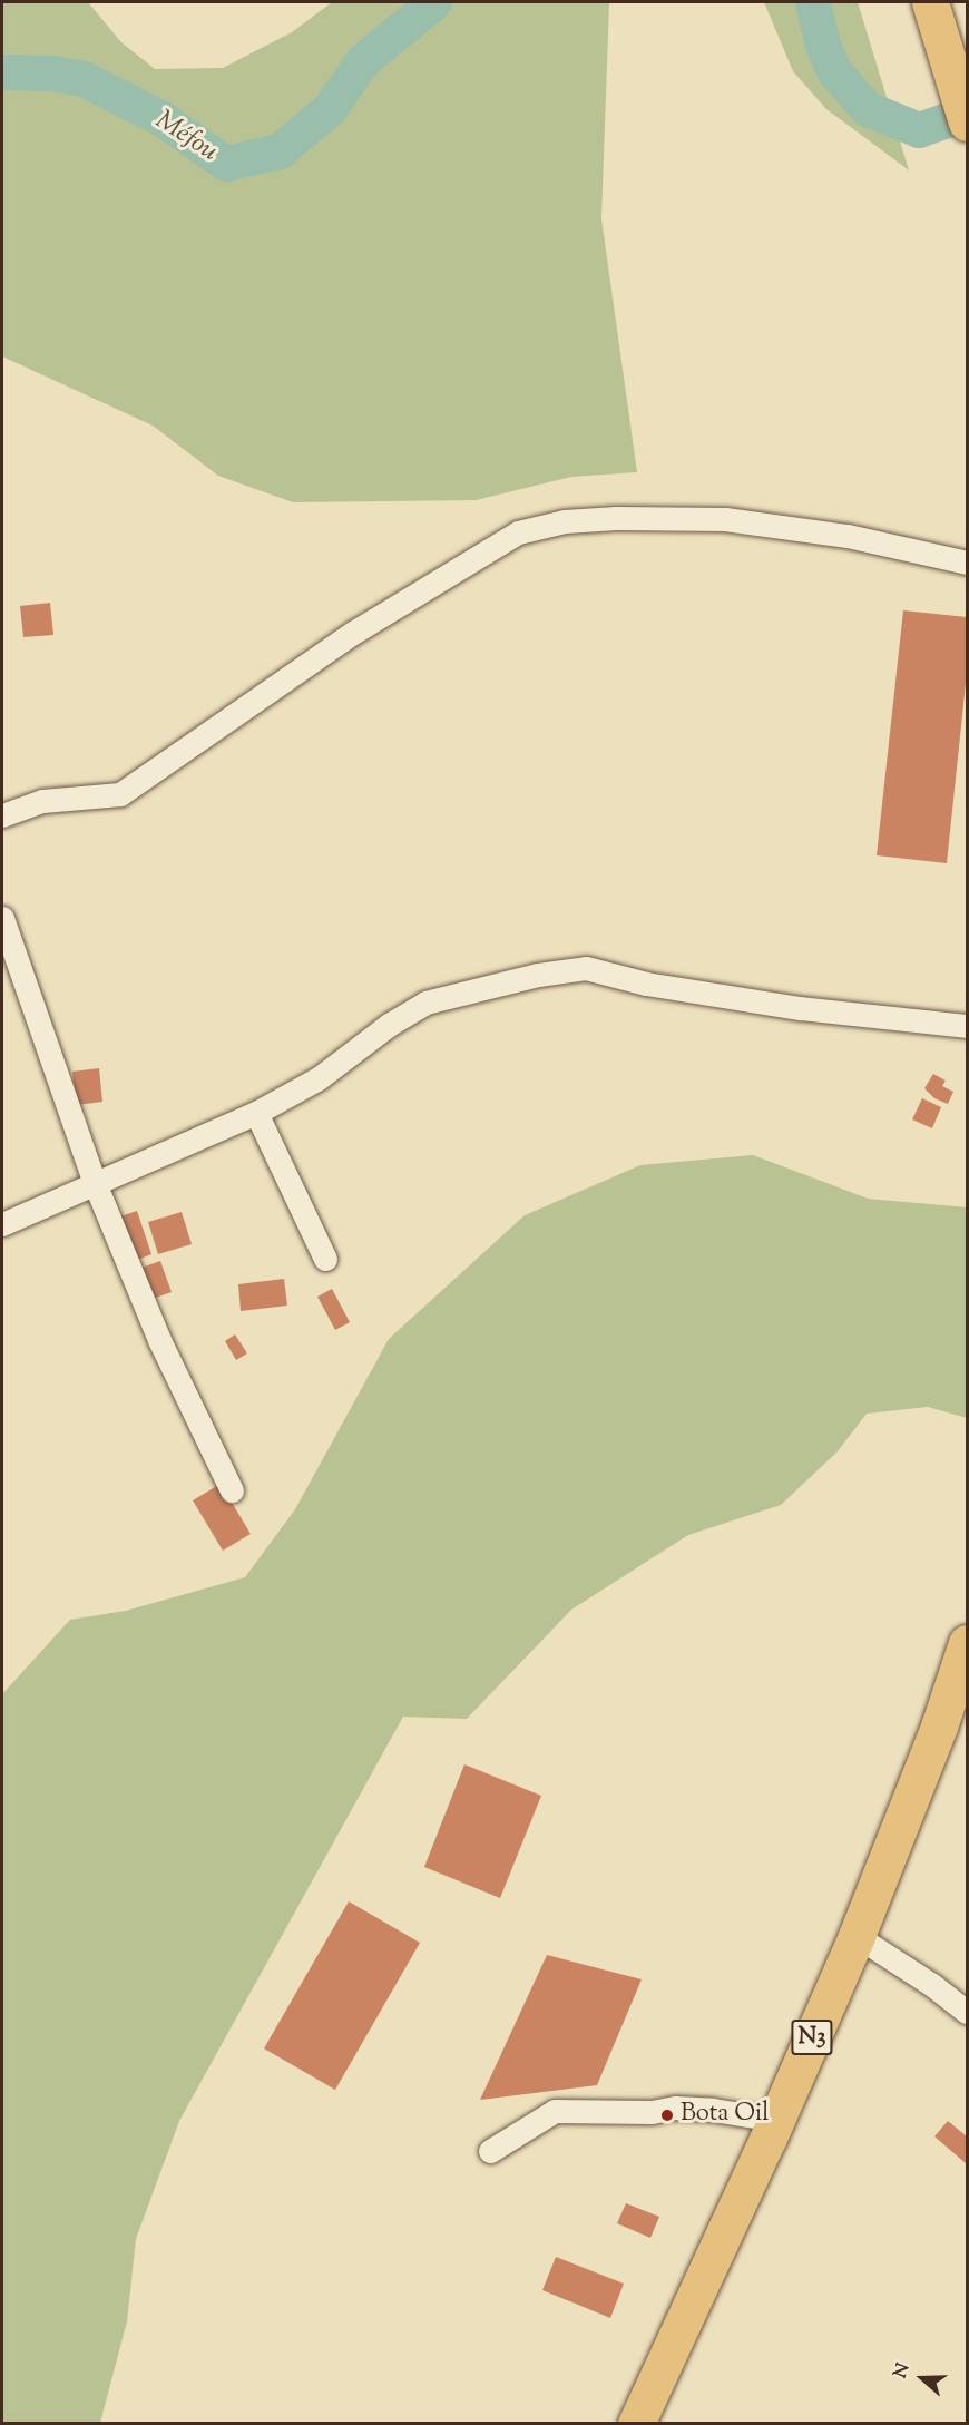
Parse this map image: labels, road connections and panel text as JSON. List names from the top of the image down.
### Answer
{
  "streets": {
    "highway": ["N3"]
  },
  "water": ["Méfou"],
  "places": ["Bota Oil"],
  "north": "left"
}
